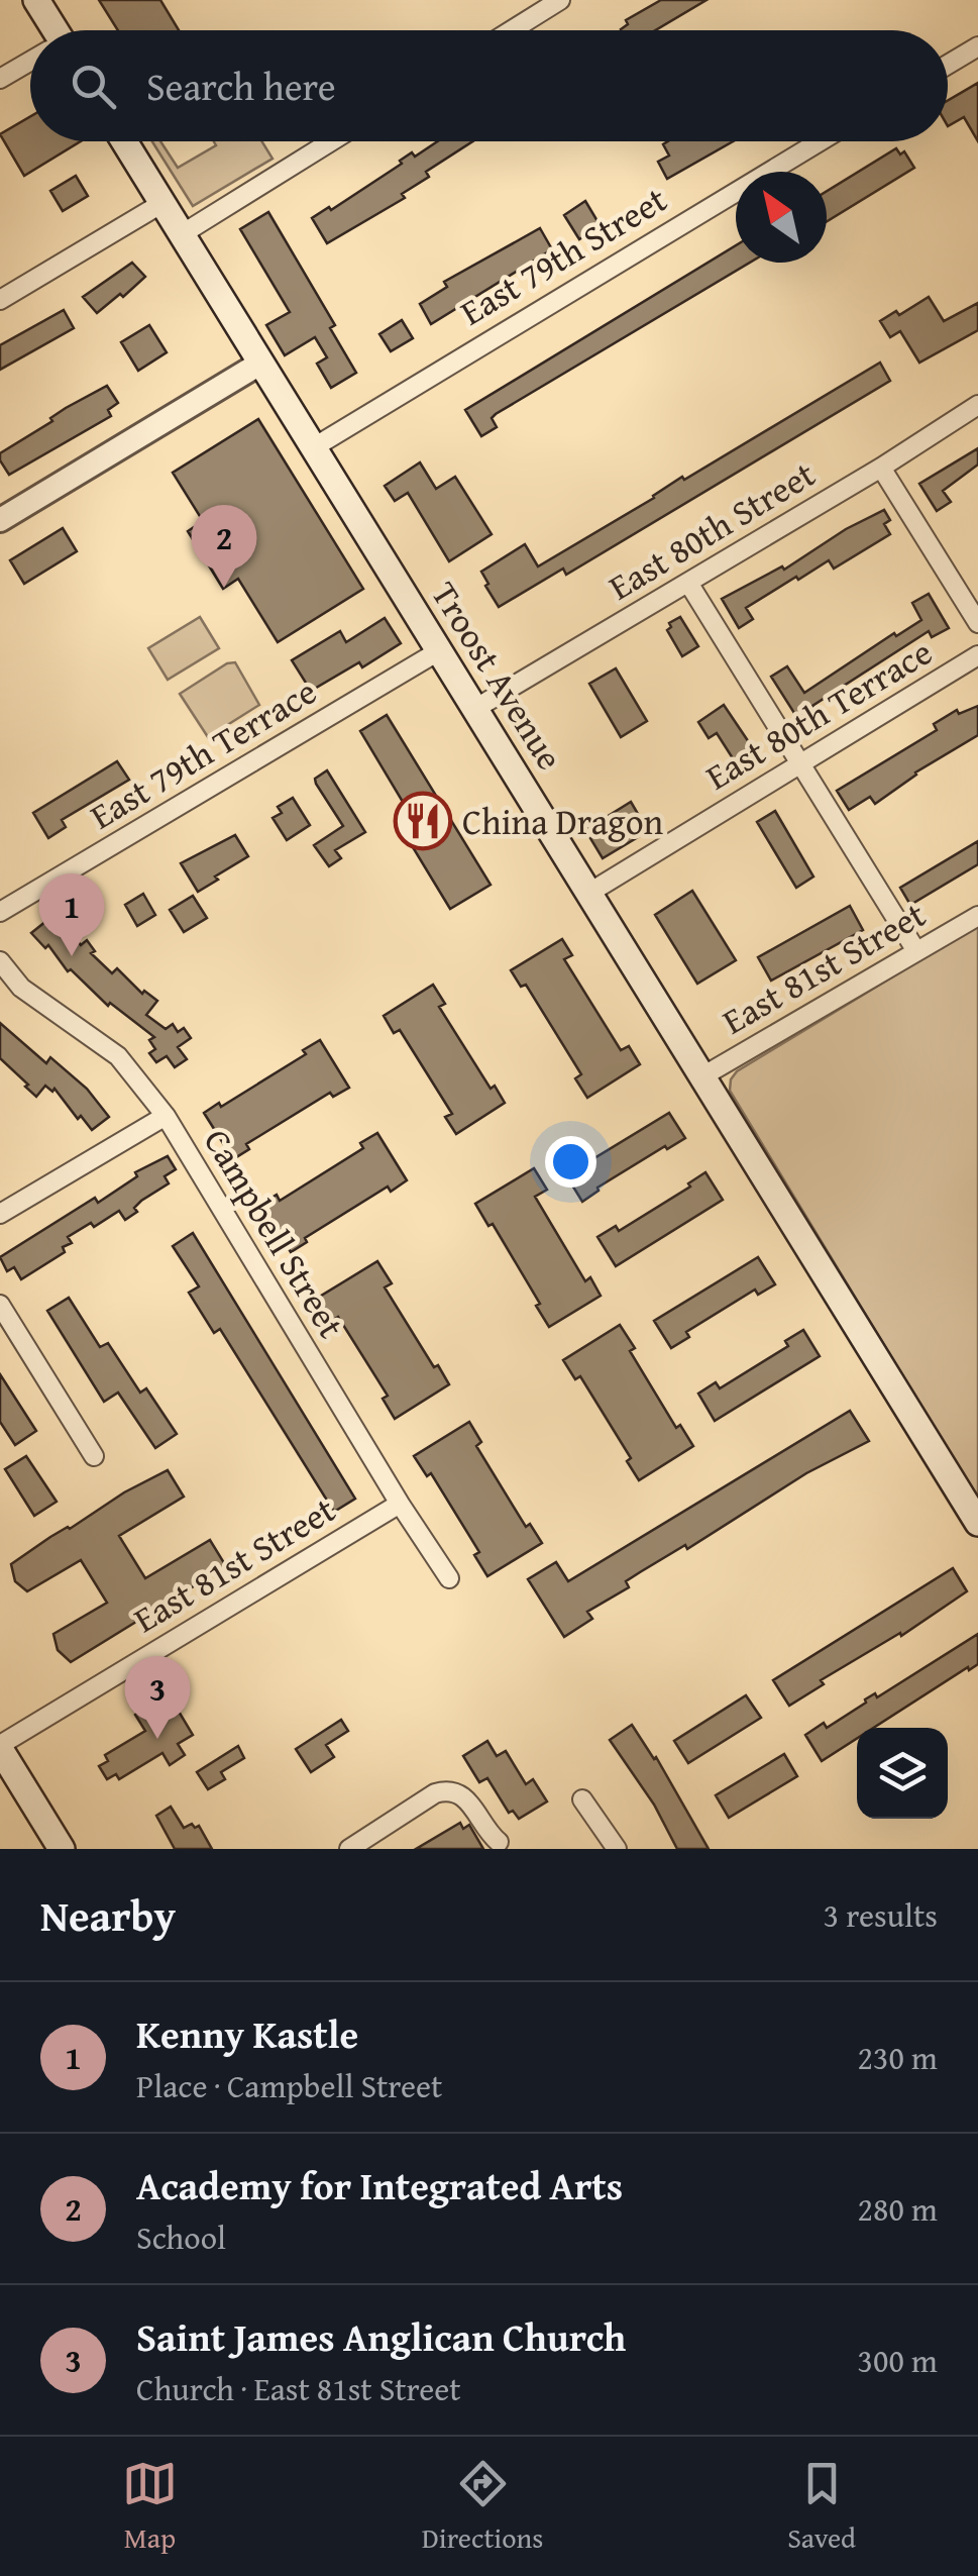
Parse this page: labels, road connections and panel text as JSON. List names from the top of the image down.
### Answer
{
  "streets": {
    "main road": ["Troost Avenue"],
    "street": [
      "East 79th Street",
      "East 80th Street",
      "East 80th Terrace",
      "East 79th Terrace",
      "East 81st Street",
      "Campbell Street"
    ]
  },
  "crossings": [
    ["East 79th Street", "Troost Avenue"],
    ["East 80th Street", "Troost Avenue"],
    ["Troost Avenue", "East 80th Terrace"],
    ["Troost Avenue", "East 79th Terrace"],
    ["Troost Avenue", "East 81st Street"],
    ["East 81st Street", "Campbell Street"]
  ],
  "places": {
    "restaurant": ["China Dragon"]
  },
  "north": "top left",
  "page": {
    "search": "Search here",
    "pins": ["2", "1", "3"],
    "heading": ["Nearby", "3 results"],
    "list": [
      {
        "mark": "1",
        "name": "Kenny Kastle",
        "note": "Place · Campbell Street",
        "value": "230 m"
      },
      {
        "mark": "2",
        "name": "Academy for Integrated Arts",
        "note": "School",
        "value": "280 m"
      },
      {
        "mark": "3",
        "name": "Saint James Anglican Church",
        "note": "Church · East 81st Street",
        "value": "300 m"
      }
    ],
    "nav": ["Map", "Directions", "Saved"]
  }
}
